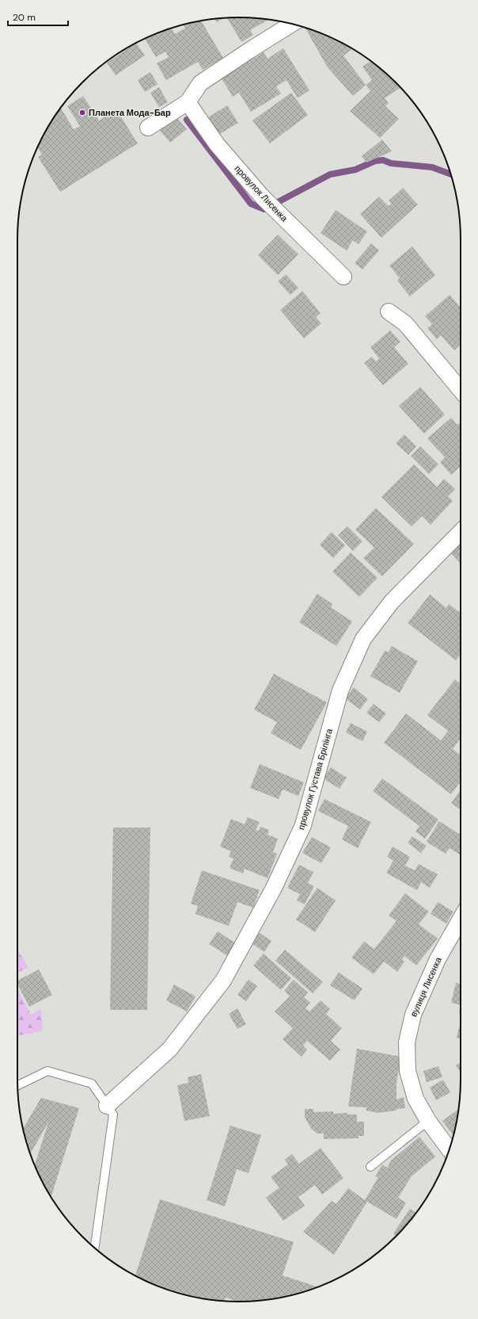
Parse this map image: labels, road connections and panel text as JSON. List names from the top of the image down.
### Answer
{
  "streets": {
    "street": ["провулок Лисенка", "провулок Густава Брілінга", "вулиця Лисенка"]
  },
  "places": ["Планета Мода-Бар"],
  "scale_bar": "20 m"
}
